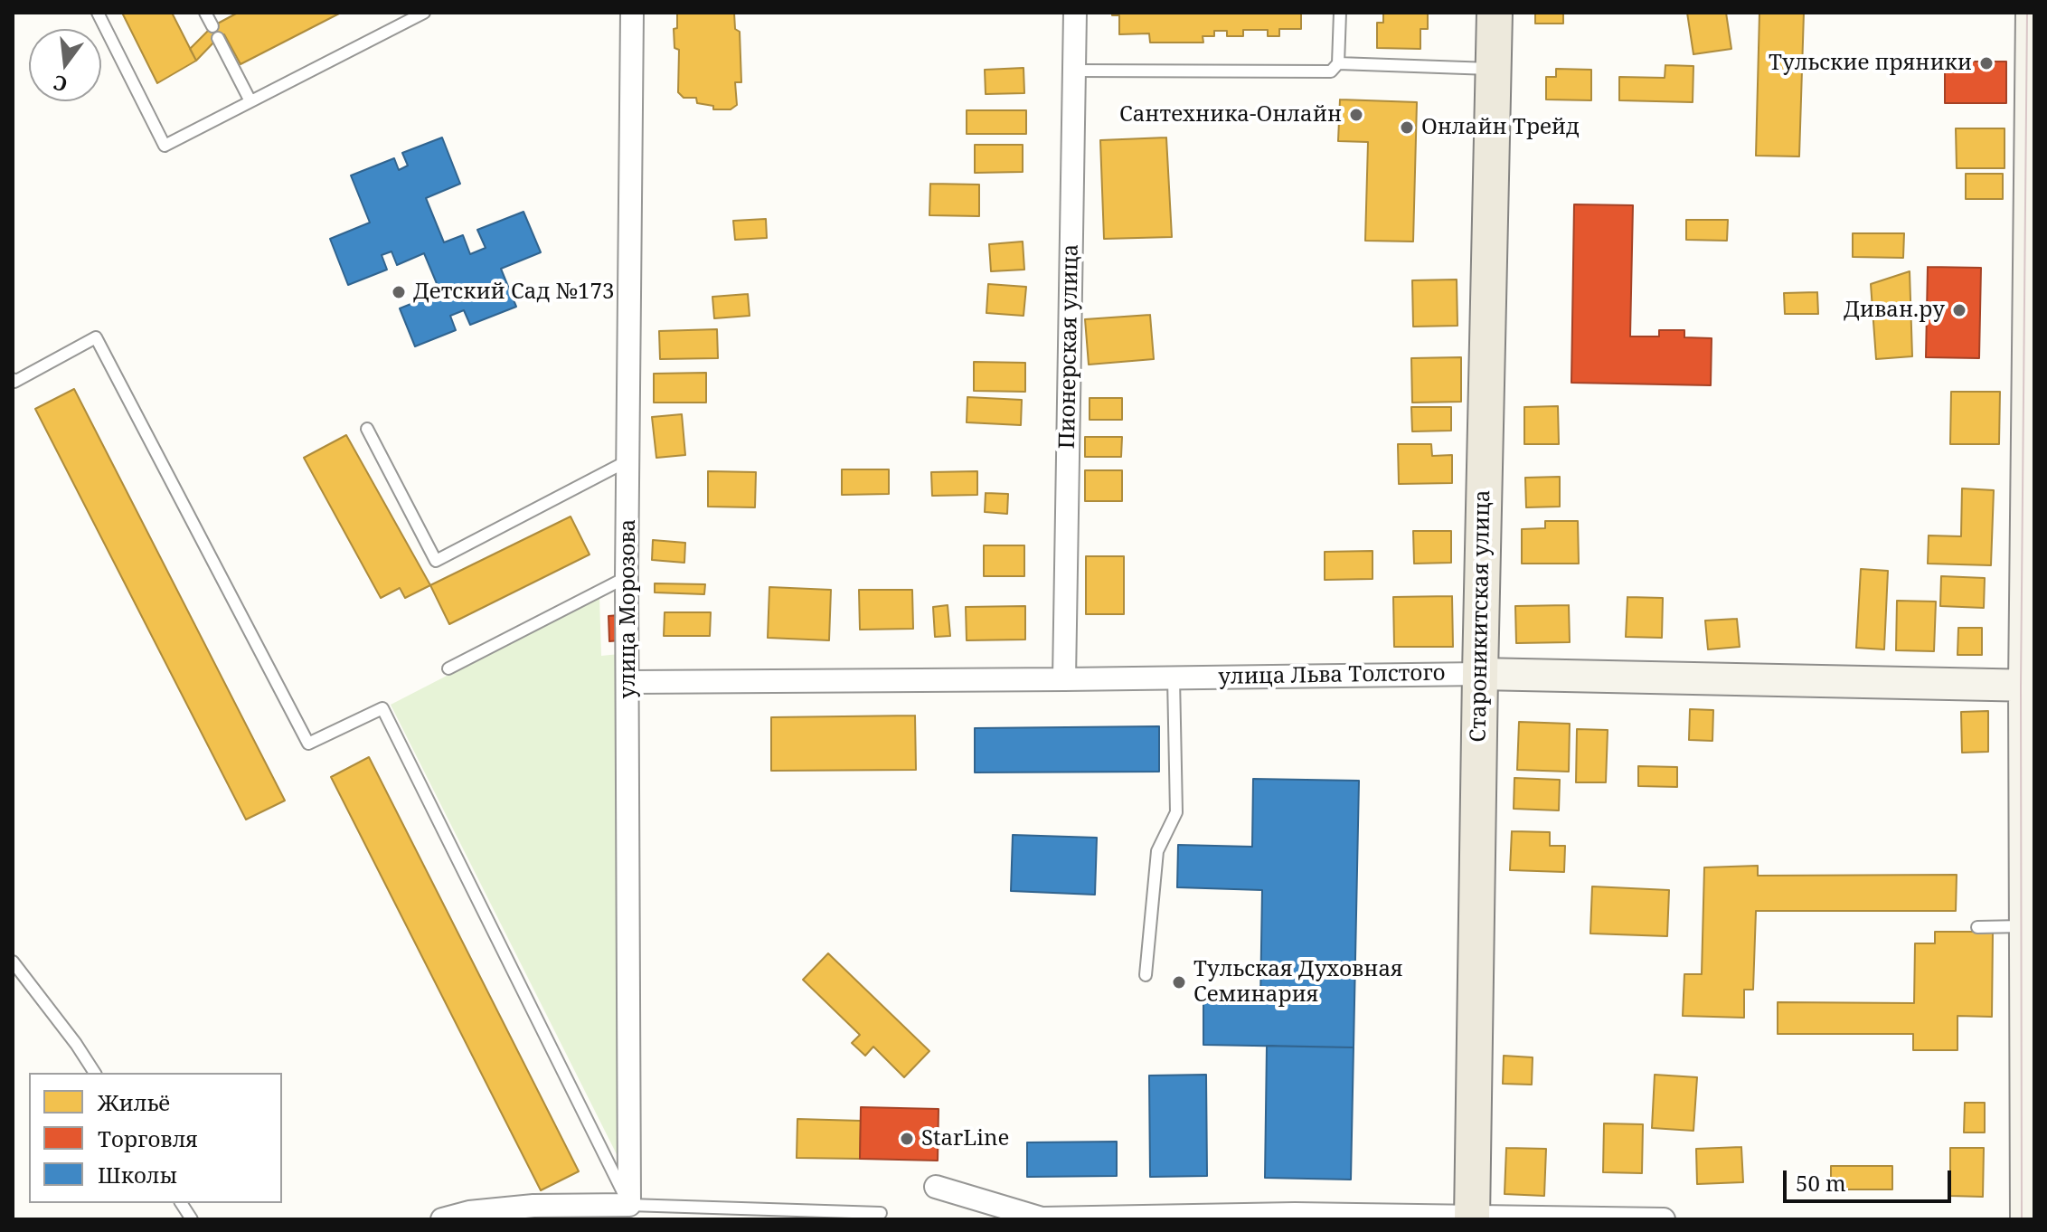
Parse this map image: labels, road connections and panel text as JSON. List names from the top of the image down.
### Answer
{
  "streets": {
    "main road": ["Староникитская улица", "улица Льва Толстого"],
    "street": ["Пионерская улица", "улица Морозова"]
  },
  "crossings": [
    ["Пионерская улица", "улица Льва Толстого"],
    ["улица Морозова", "улица Льва Толстого"],
    ["Староникитская улица", "улица Льва Толстого"]
  ],
  "places": [
    "Тульские пряники",
    "Сантехника-Онлайн",
    "Онлайн Трейд",
    "Детский Сад №173",
    "Диван.ру",
    "Тульская Духовная Семинария",
    "StarLine"
  ],
  "legend": ["Жильё", "Торговля", "Школы"],
  "scale_bar": "50 m",
  "north": "bottom"
}
